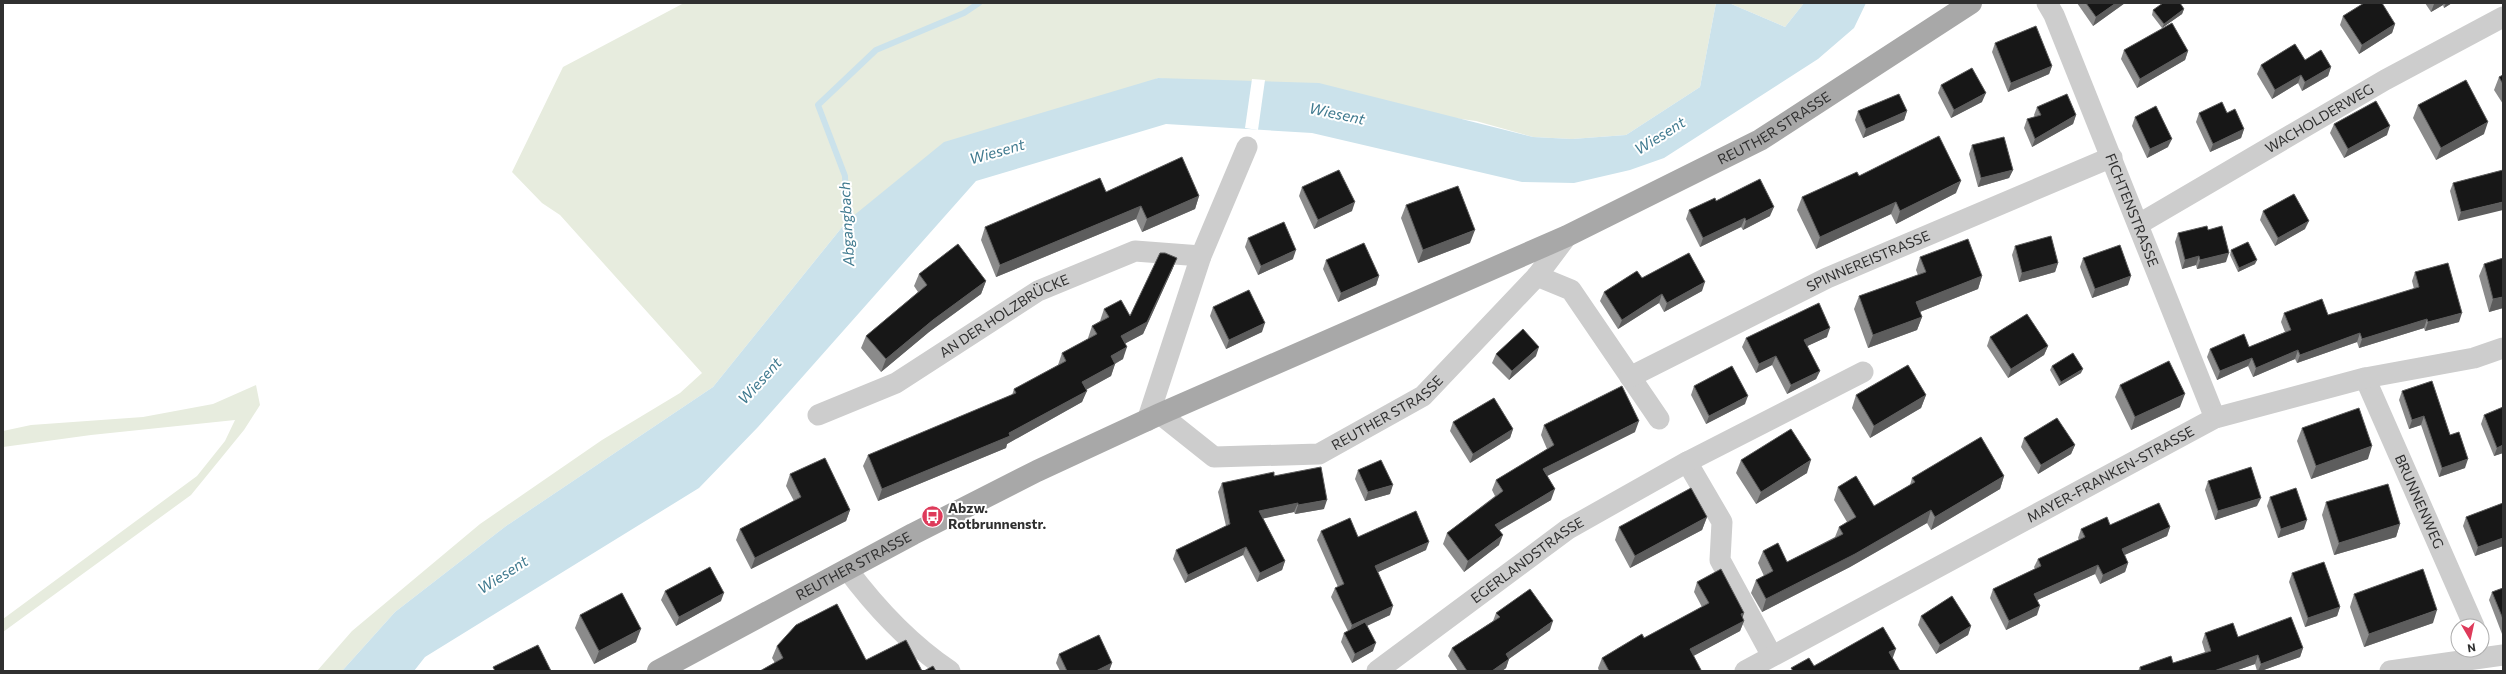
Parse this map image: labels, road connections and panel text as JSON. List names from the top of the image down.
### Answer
{
  "streets": {
    "main road": ["REUTHER STRASSE"],
    "street": [
      "WACHOLDERWEG",
      "FICHTENSTRASSE",
      "SPINNEREISTRASSE",
      "AN DER HOLZBRÜCKE",
      "MAYER-FRANKEN-STRASSE",
      "BRUNNENWEG",
      "EGERLANDSTRASSE"
    ]
  },
  "crossings": [
    ["WACHOLDERWEG", "FICHTENSTRASSE"],
    ["FICHTENSTRASSE", "SPINNEREISTRASSE"],
    ["FICHTENSTRASSE", "MAYER-FRANKEN-STRASSE"],
    ["MAYER-FRANKEN-STRASSE", "BRUNNENWEG"]
  ],
  "water": ["Wiesent", "Abgangbach"],
  "places": {
    "bus stop": ["Abzw. Rotbrunnenstr."]
  },
  "north": "bottom"
}
